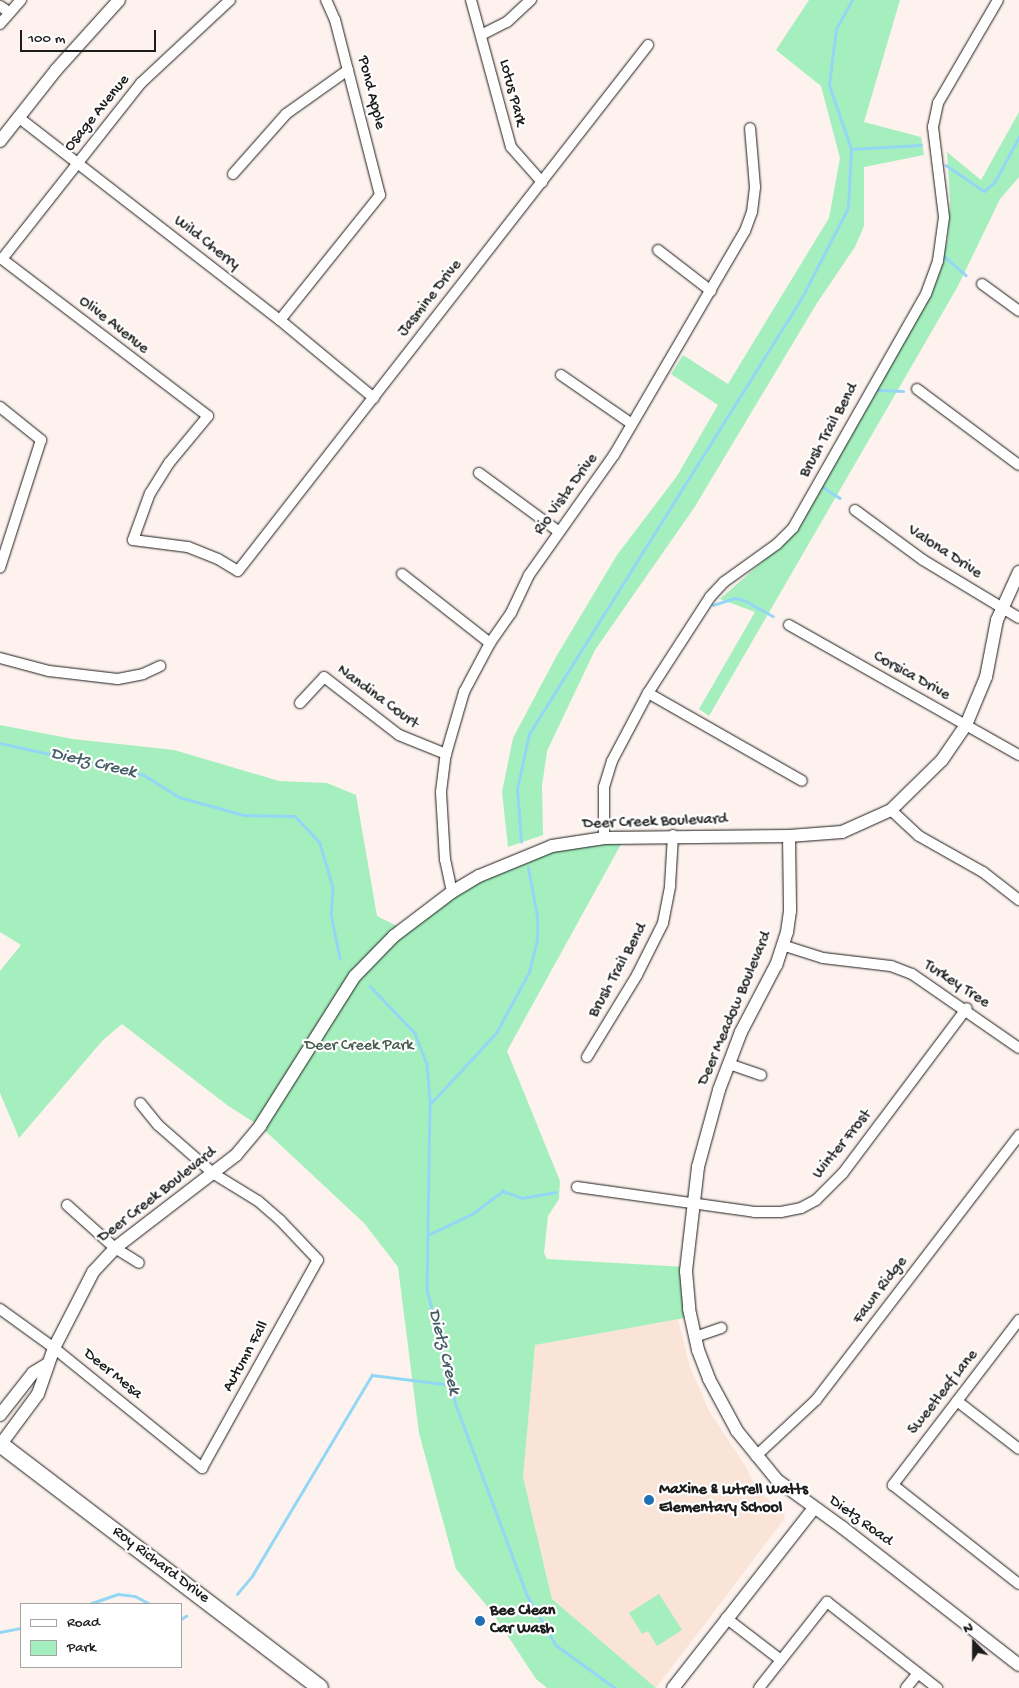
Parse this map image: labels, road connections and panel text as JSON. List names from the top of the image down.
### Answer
{
  "streets": {
    "main road": ["Roy Richard Drive"],
    "street": [
      "Pond Apple",
      "Lotus Park",
      "Osage Avenue",
      "Wild Cherry",
      "Jasmine Drive",
      "Olive Avenue",
      "Brush Trail Bend",
      "Rio Vista Drive",
      "Valona Drive",
      "Corsica Drive",
      "Nandina Court",
      "Deer Creek Boulevard",
      "Turkey Tree",
      "Deer Meadow Boulevard",
      "Winter Frost",
      "Fawn Ridge",
      "Autumn Fall",
      "Deer Mesa",
      "Sweetleaf Lane",
      "Dietz Road"
    ]
  },
  "crossings": [
    ["Pond Apple", "Wild Cherry"],
    ["Lotus Park", "Jasmine Drive"],
    ["Osage Avenue", "Wild Cherry"],
    ["Osage Avenue", "Olive Avenue"],
    ["Wild Cherry", "Jasmine Drive"],
    ["Jasmine Drive", "Olive Avenue"],
    ["Brush Trail Bend", "Deer Creek Boulevard"],
    ["Rio Vista Drive", "Nandina Court"],
    ["Rio Vista Drive", "Deer Creek Boulevard"],
    ["Valona Drive", "Deer Creek Boulevard"],
    ["Corsica Drive", "Deer Creek Boulevard"],
    ["Deer Creek Boulevard", "Deer Meadow Boulevard"],
    ["Deer Creek Boulevard", "Autumn Fall"],
    ["Deer Creek Boulevard", "Deer Mesa"],
    ["Deer Creek Boulevard", "Roy Richard Drive"],
    ["Turkey Tree", "Deer Meadow Boulevard"],
    ["Turkey Tree", "Winter Frost"],
    ["Deer Meadow Boulevard", "Winter Frost"],
    ["Deer Meadow Boulevard", "Fawn Ridge"],
    ["Deer Meadow Boulevard", "Dietz Road"],
    ["Autumn Fall", "Deer Mesa"]
  ],
  "water": ["Dietz Creek"],
  "parks": ["Deer Creek Park"],
  "places": ["Maxine & Lutrell Watts Elementary School", "Bee Clean Car Wash"],
  "legend": ["Road", "Park"],
  "scale_bar": "100 m",
  "north": "top"
}
